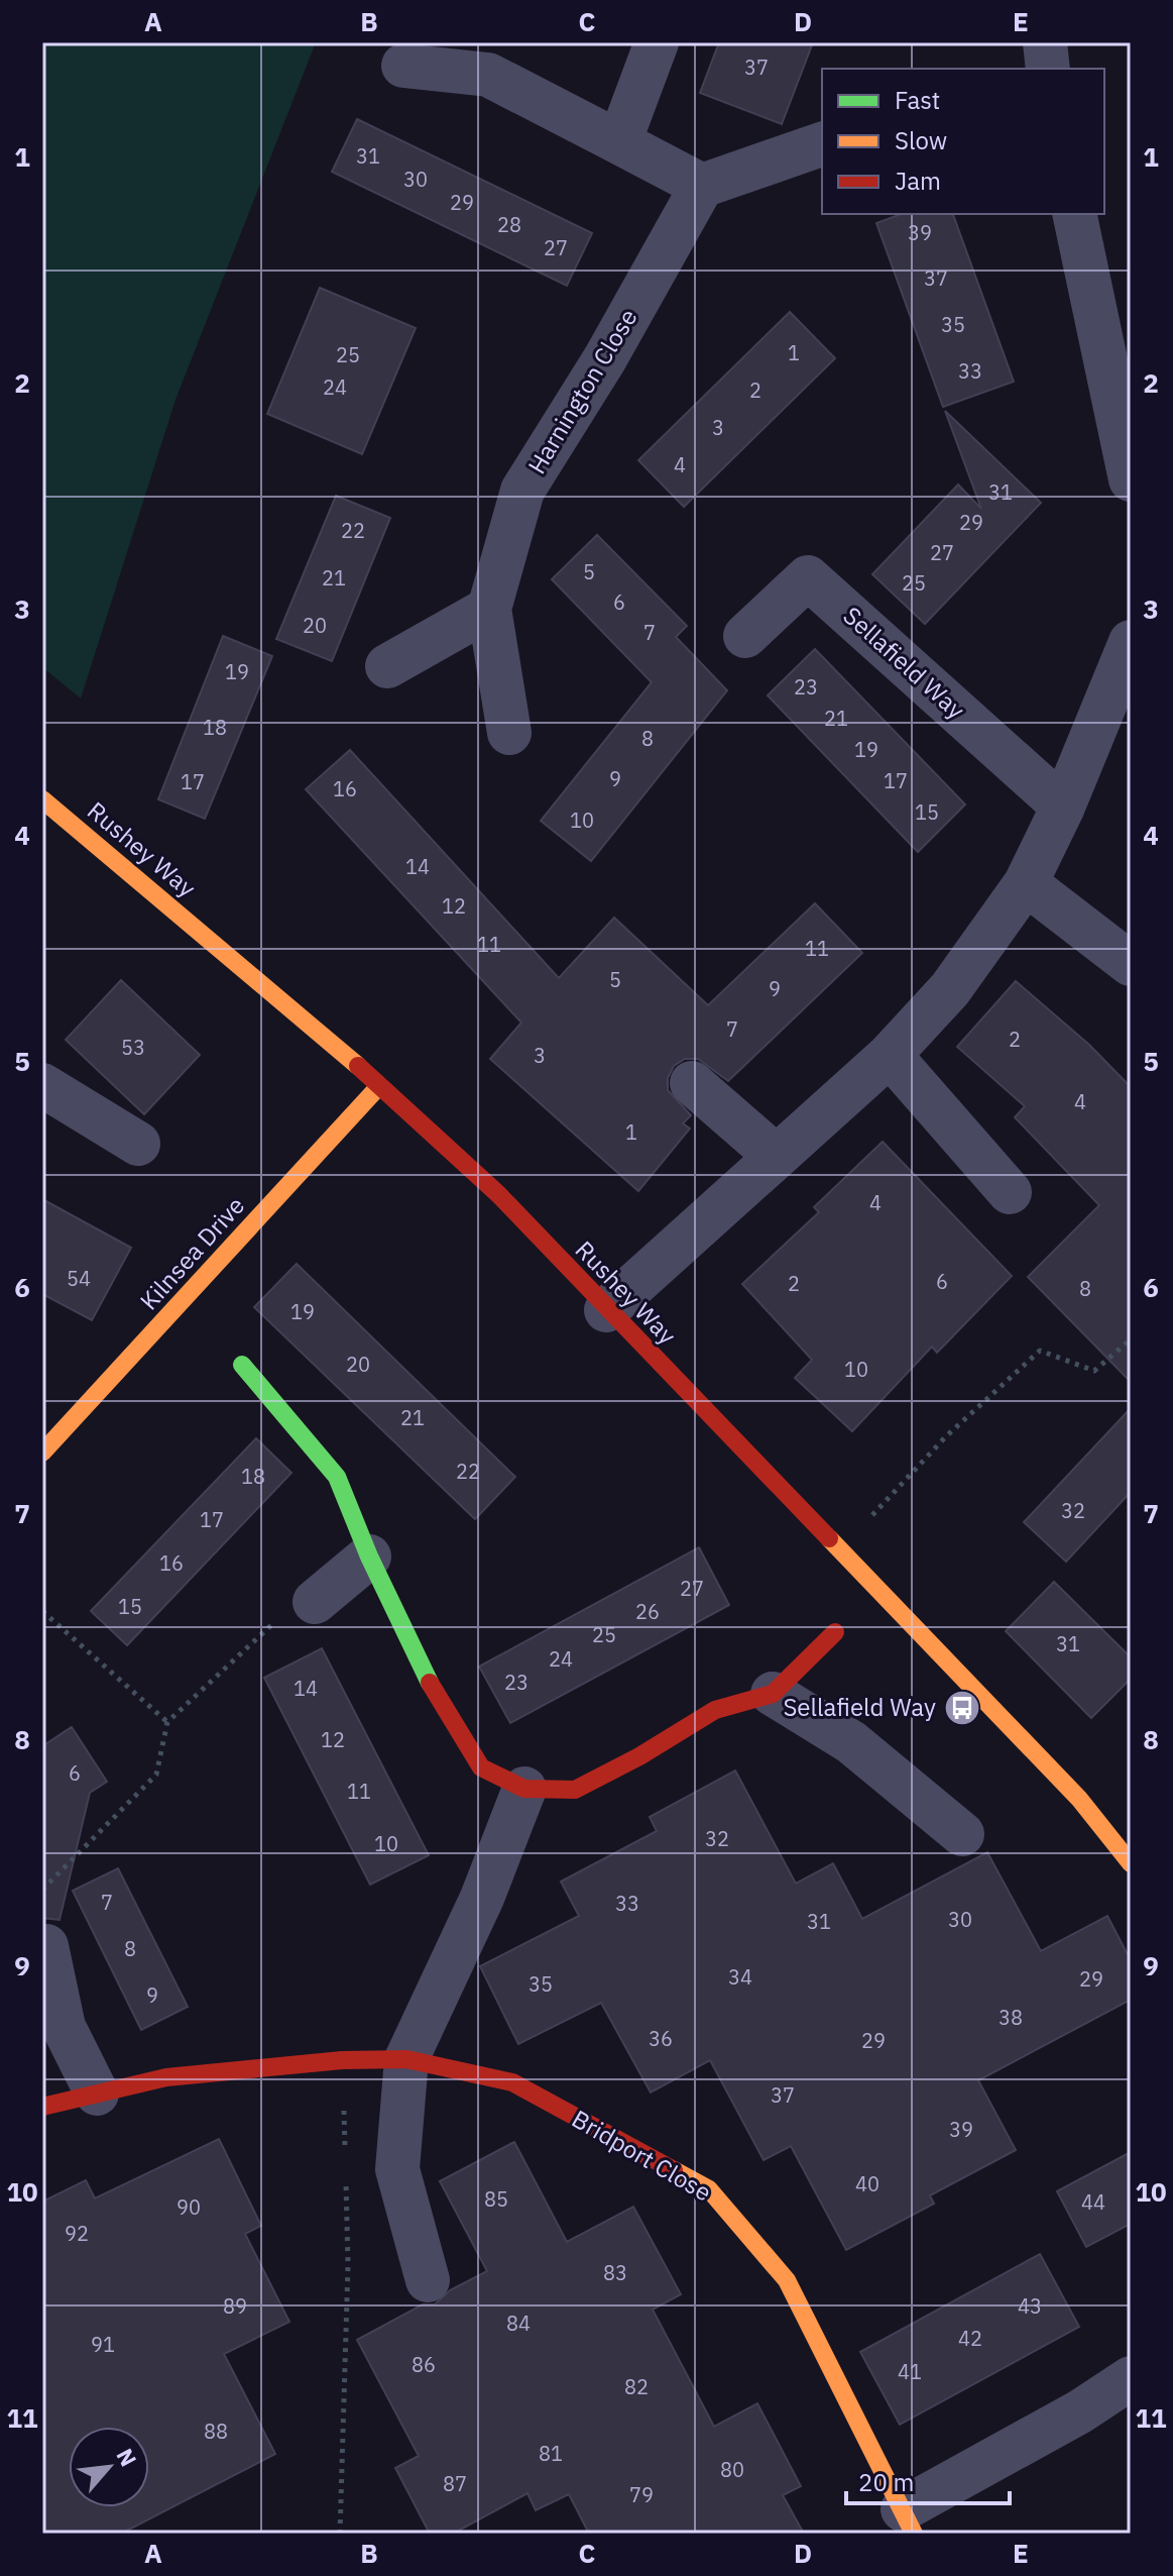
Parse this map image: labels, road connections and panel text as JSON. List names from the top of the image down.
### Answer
{
  "streets": {
    "street": [
      "Harnington Close",
      "Sellafield Way",
      "Rushey Way",
      "Kilnsea Drive",
      "Bridport Close"
    ]
  },
  "crossings": [
    ["Rushey Way", "Kilnsea Drive"]
  ],
  "places": {
    "bus stop": ["Sellafield Way"]
  },
  "house_numbers": [
    "37",
    "31",
    "30",
    "29",
    "28",
    "39",
    "27",
    "37",
    "35",
    "1",
    "25",
    "33",
    "24",
    "2",
    "3",
    "4",
    "31",
    "29",
    "22",
    "27",
    "5",
    "21",
    "25",
    "6",
    "20",
    "7",
    "19",
    "23",
    "21",
    "18",
    "8",
    "19",
    "9",
    "17",
    "17",
    "16",
    "15",
    "10",
    "14",
    "12",
    "11",
    "11",
    "5",
    "9",
    "7",
    "2",
    "53",
    "3",
    "4",
    "1",
    "4",
    "54",
    "6",
    "2",
    "8",
    "19",
    "20",
    "10",
    "21",
    "22",
    "18",
    "32",
    "17",
    "16",
    "27",
    "15",
    "26",
    "25",
    "31",
    "24",
    "23",
    "14",
    "12",
    "6",
    "11",
    "32",
    "10",
    "7",
    "33",
    "30",
    "31",
    "8",
    "34",
    "29",
    "35",
    "9",
    "38",
    "36",
    "29",
    "37",
    "39",
    "40",
    "85",
    "44",
    "90",
    "92",
    "83",
    "89",
    "43",
    "84",
    "42",
    "91",
    "86",
    "41",
    "82",
    "88",
    "81",
    "80",
    "87",
    "79"
  ],
  "legend": ["Fast", "Slow", "Jam"],
  "scale_bar": "20 m",
  "north": "top right",
  "grid": {
    "columns": [
      "A",
      "B",
      "C",
      "D",
      "E"
    ],
    "rows": [
      "1",
      "2",
      "3",
      "4",
      "5",
      "6",
      "7",
      "8",
      "9",
      "10",
      "11"
    ]
  }
}
